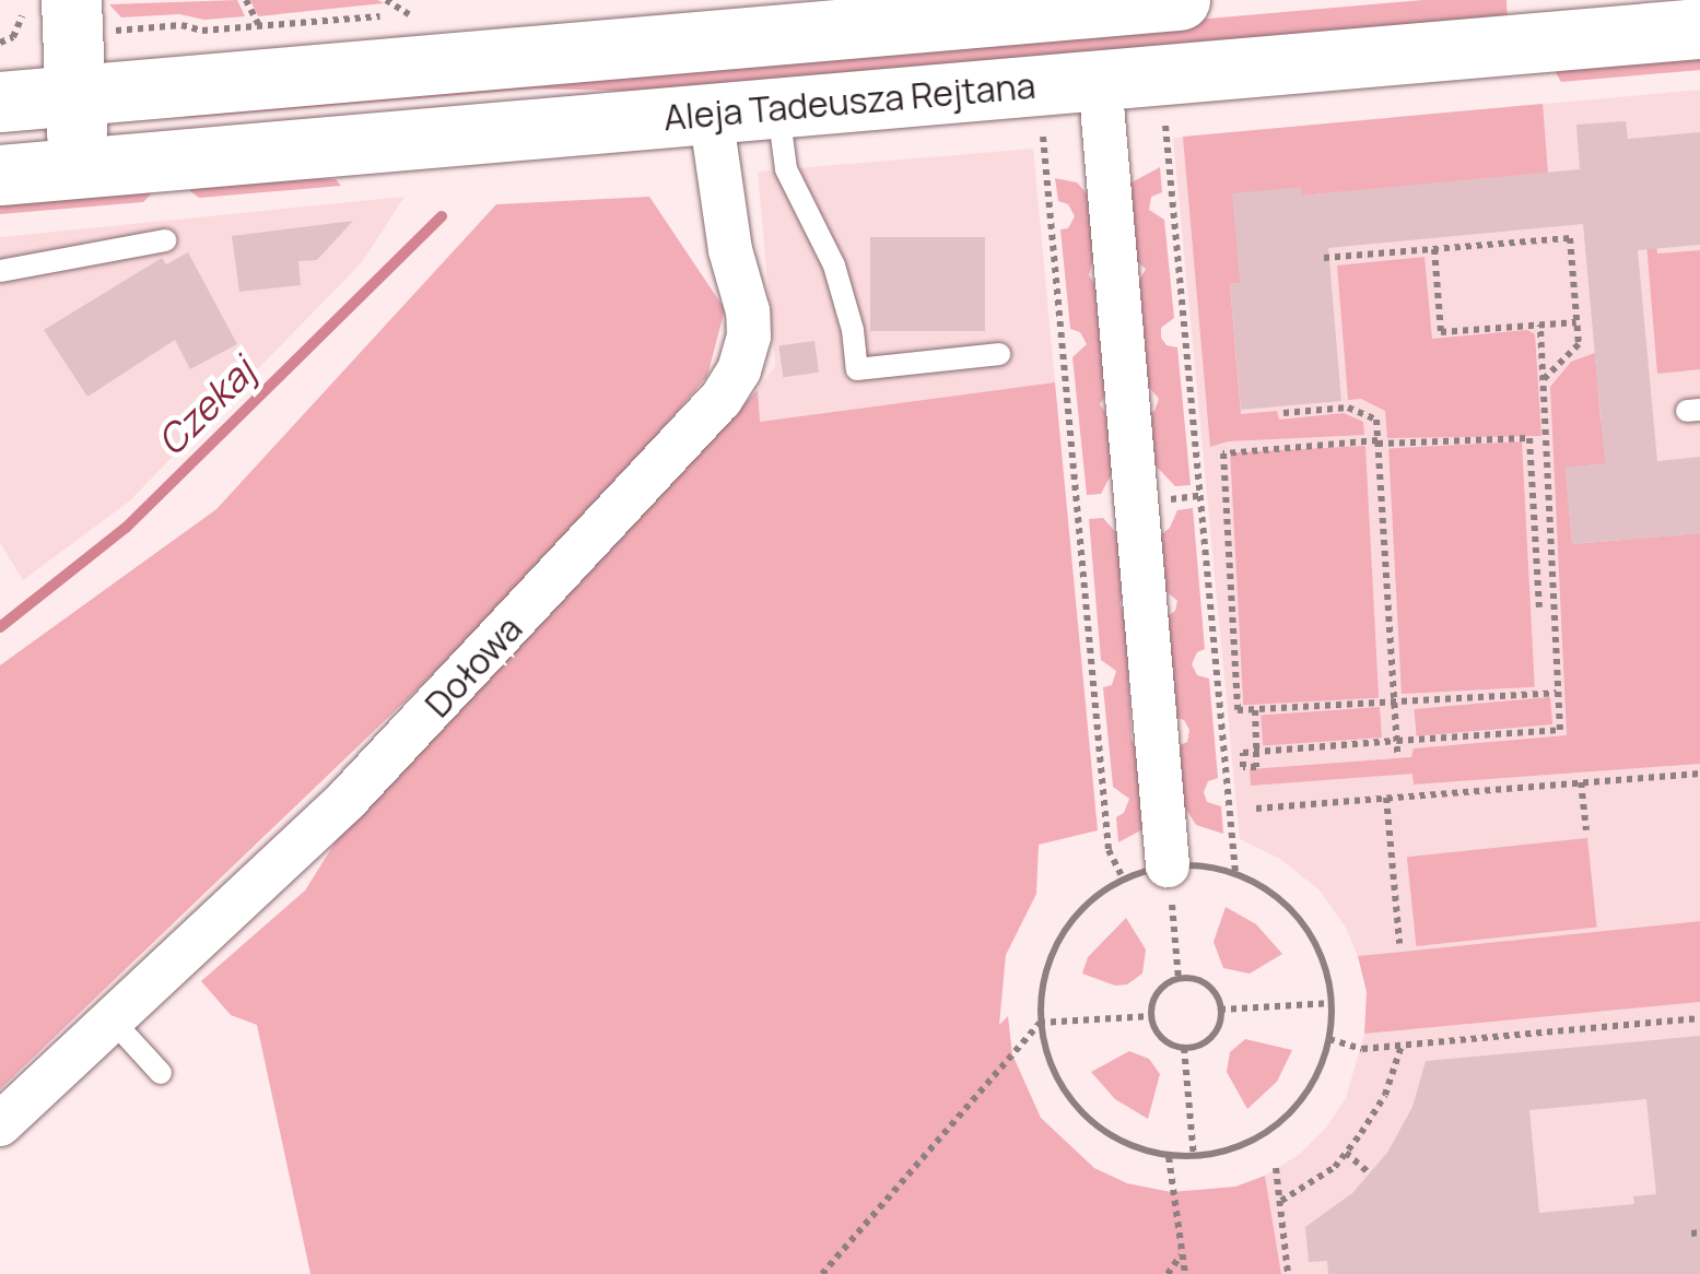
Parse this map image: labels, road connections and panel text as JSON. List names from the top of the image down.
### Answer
{
  "streets": {
    "main road": ["Aleja Tadeusza Rejtana"],
    "street": ["Dołowa"]
  },
  "crossings": [
    ["Aleja Tadeusza Rejtana", "Dołowa"]
  ],
  "water": ["Czekaj"]
}
